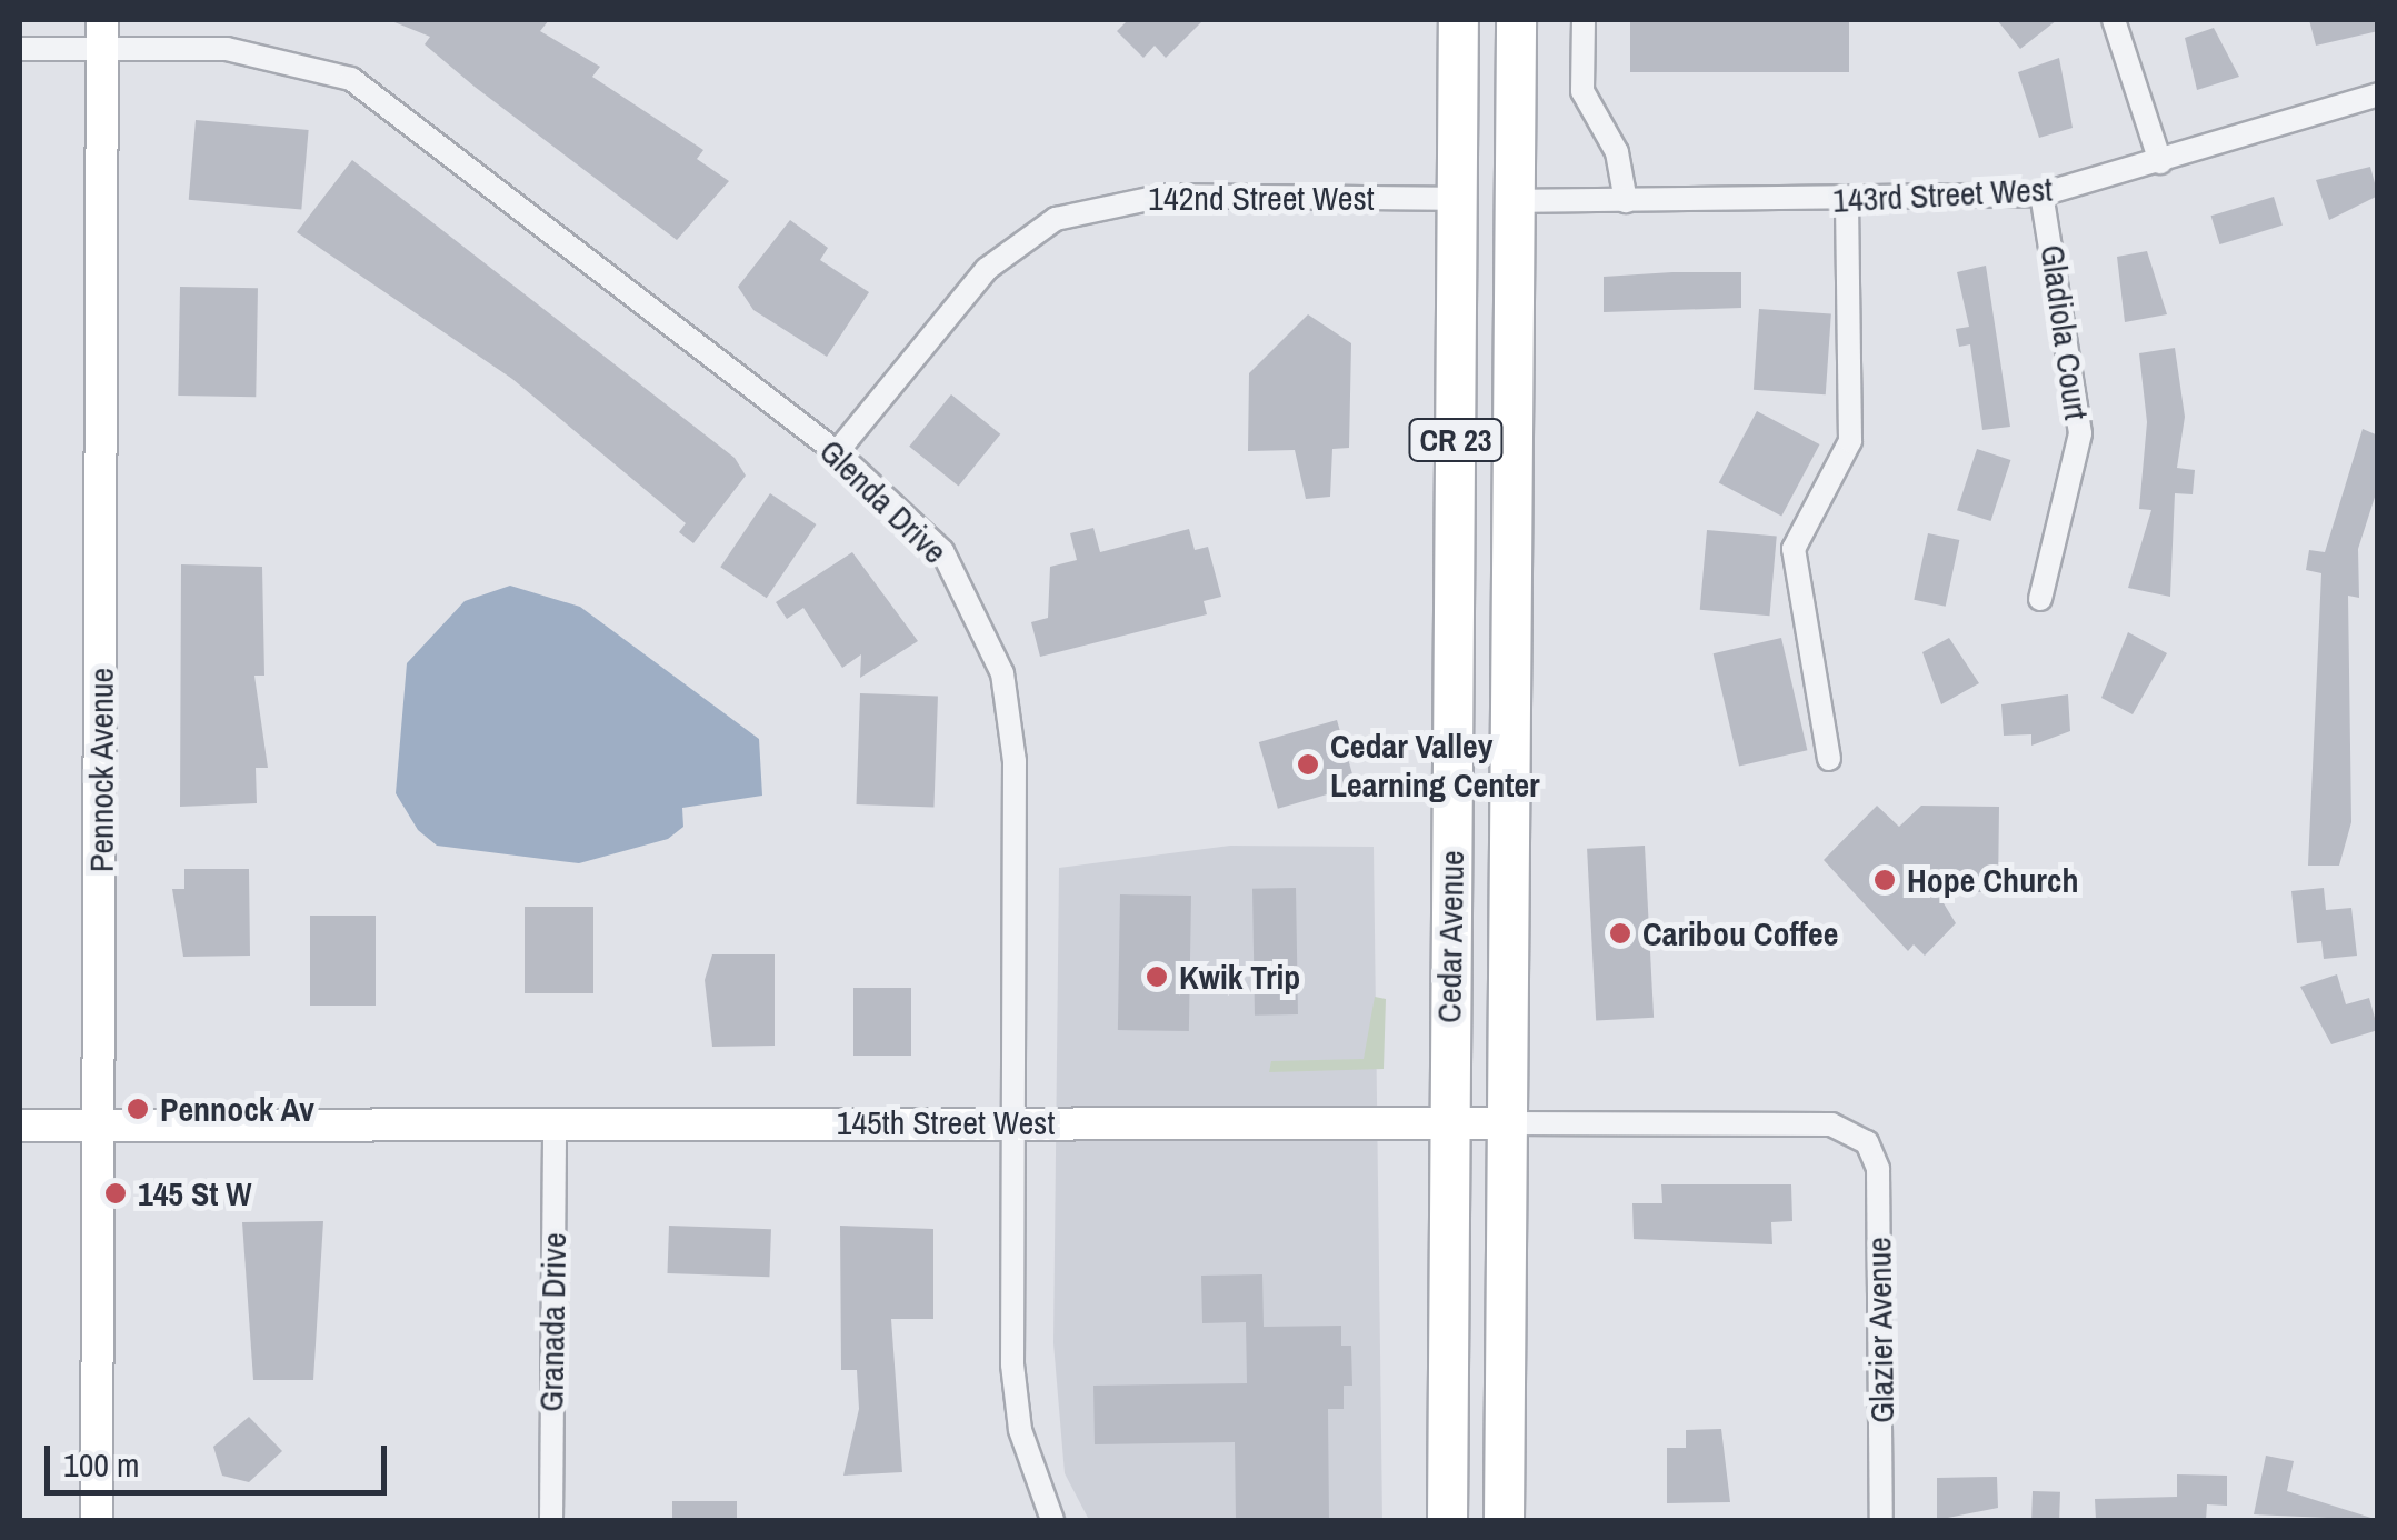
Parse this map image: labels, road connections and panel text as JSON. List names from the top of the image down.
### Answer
{
  "streets": {
    "highway": ["CR 23", "Cedar Avenue"],
    "street": [
      "143rd Street West",
      "142nd Street West",
      "Gladiola Court",
      "Glenda Drive",
      "Pennock Avenue",
      "145th Street West",
      "Granada Drive",
      "Glazier Avenue"
    ]
  },
  "crossings": [
    ["143rd Street West", "Gladiola Court"],
    ["143rd Street West", "Cedar Avenue"],
    ["142nd Street West", "Glenda Drive"],
    ["142nd Street West", "Cedar Avenue"],
    ["Glenda Drive", "Pennock Avenue"],
    ["Glenda Drive", "145th Street West"],
    ["Pennock Avenue", "145th Street West"],
    ["Cedar Avenue", "145th Street West"],
    ["145th Street West", "Granada Drive"],
    ["145th Street West", "Glazier Avenue"]
  ],
  "places": [
    "Cedar Valley Learning Center",
    "Hope Church",
    "Caribou Coffee",
    "Kwik Trip",
    "Pennock Av",
    "145 St W"
  ],
  "scale_bar": "100 m"
}
